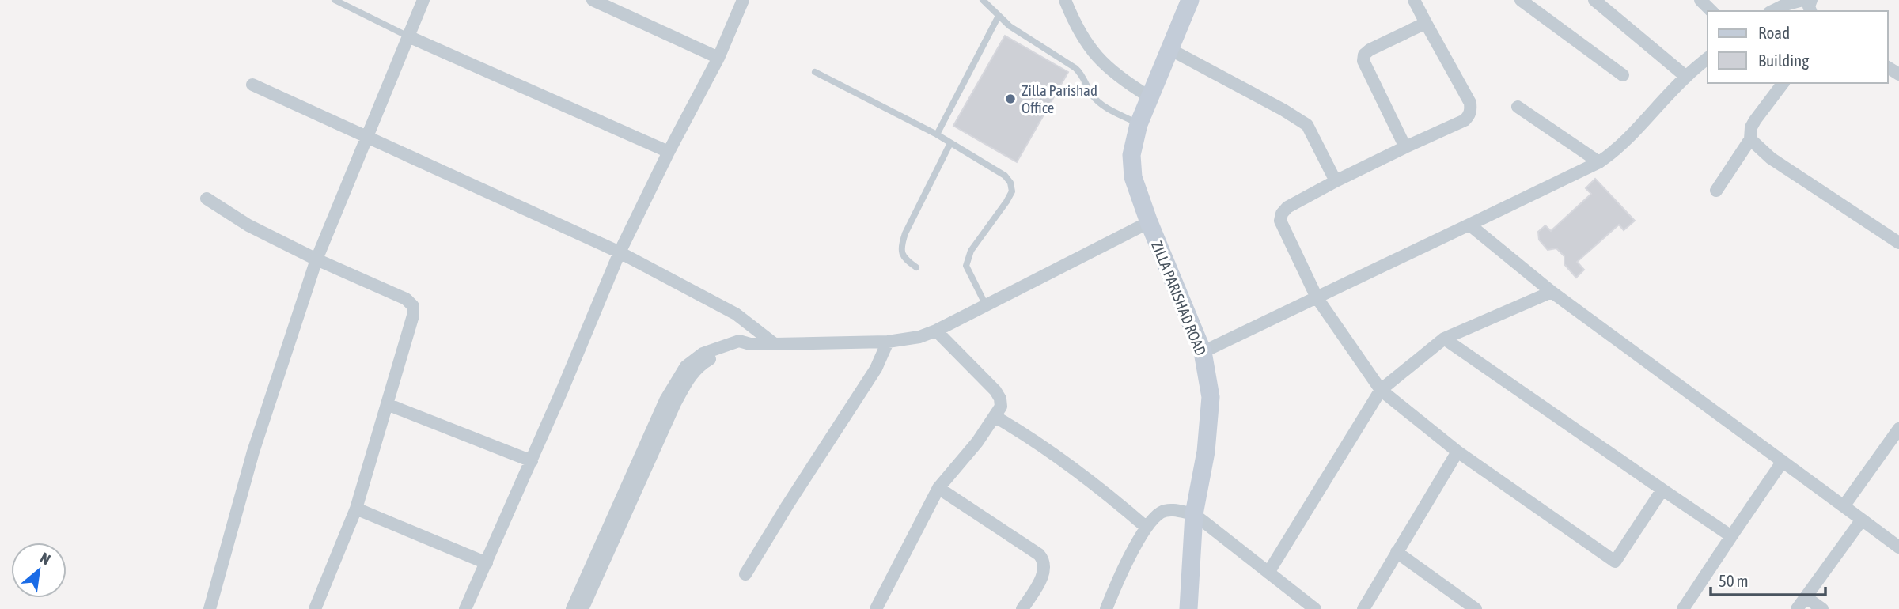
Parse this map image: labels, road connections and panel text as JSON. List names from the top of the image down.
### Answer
{
  "streets": {
    "main road": ["ZILLA PARISHAD ROAD"]
  },
  "places": ["Zilla Parishad Office"],
  "legend": ["Road", "Building"],
  "scale_bar": "50 m",
  "north": "top right"
}
